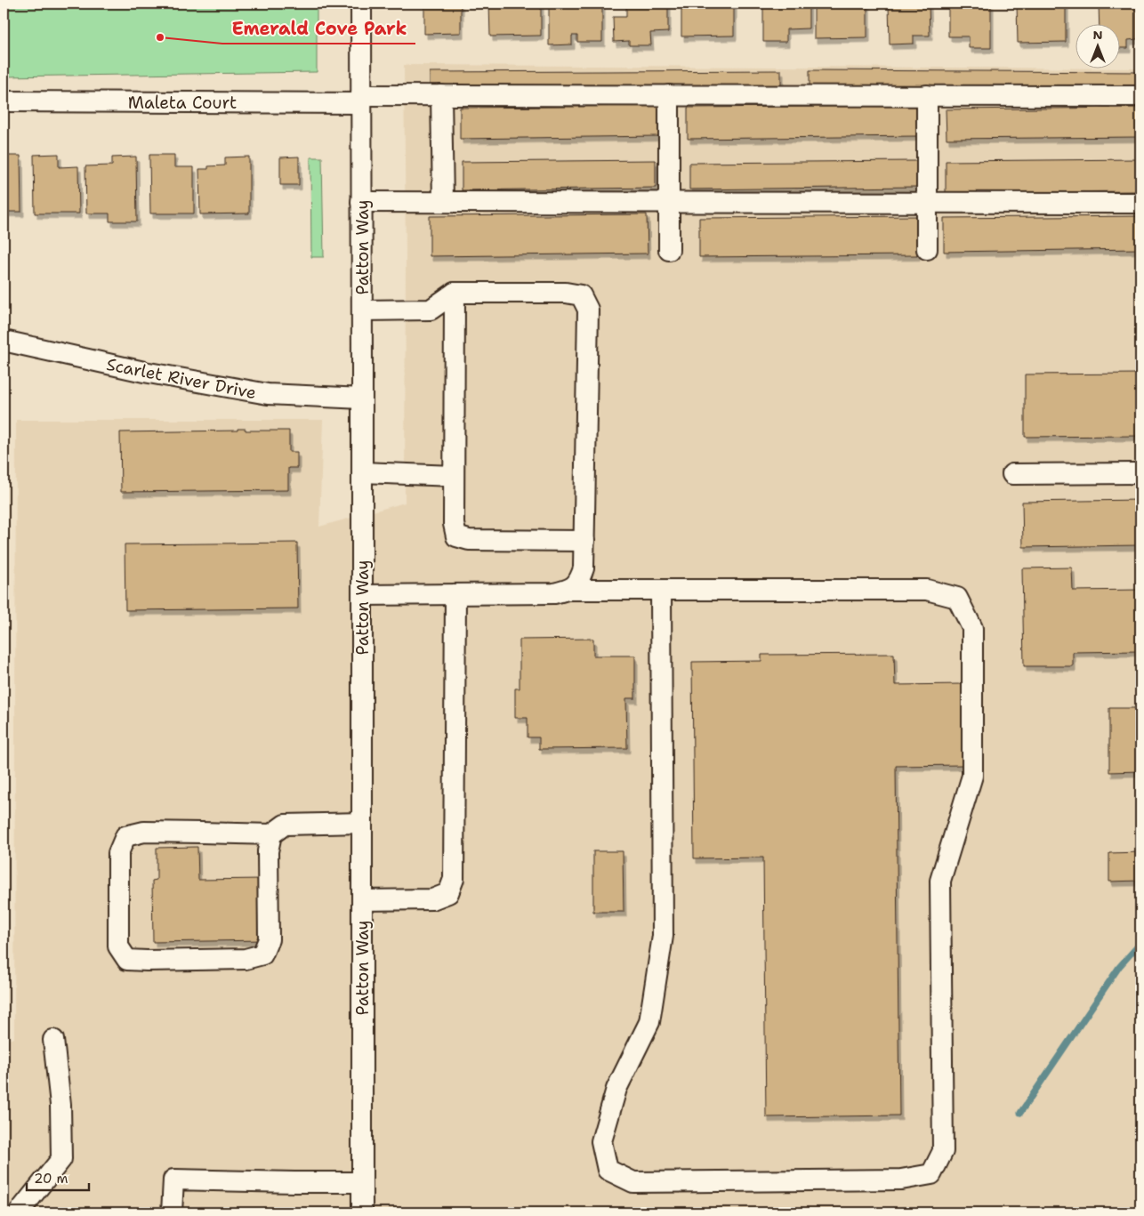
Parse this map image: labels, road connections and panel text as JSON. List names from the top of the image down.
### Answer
{
  "streets": {
    "street": ["Maleta Court", "Patton Way", "Scarlet River Drive"]
  },
  "crossings": [
    ["Maleta Court", "Patton Way"],
    ["Patton Way", "Scarlet River Drive"]
  ],
  "places": ["Emerald Cove Park"],
  "scale_bar": "20 m",
  "north": "top"
}
